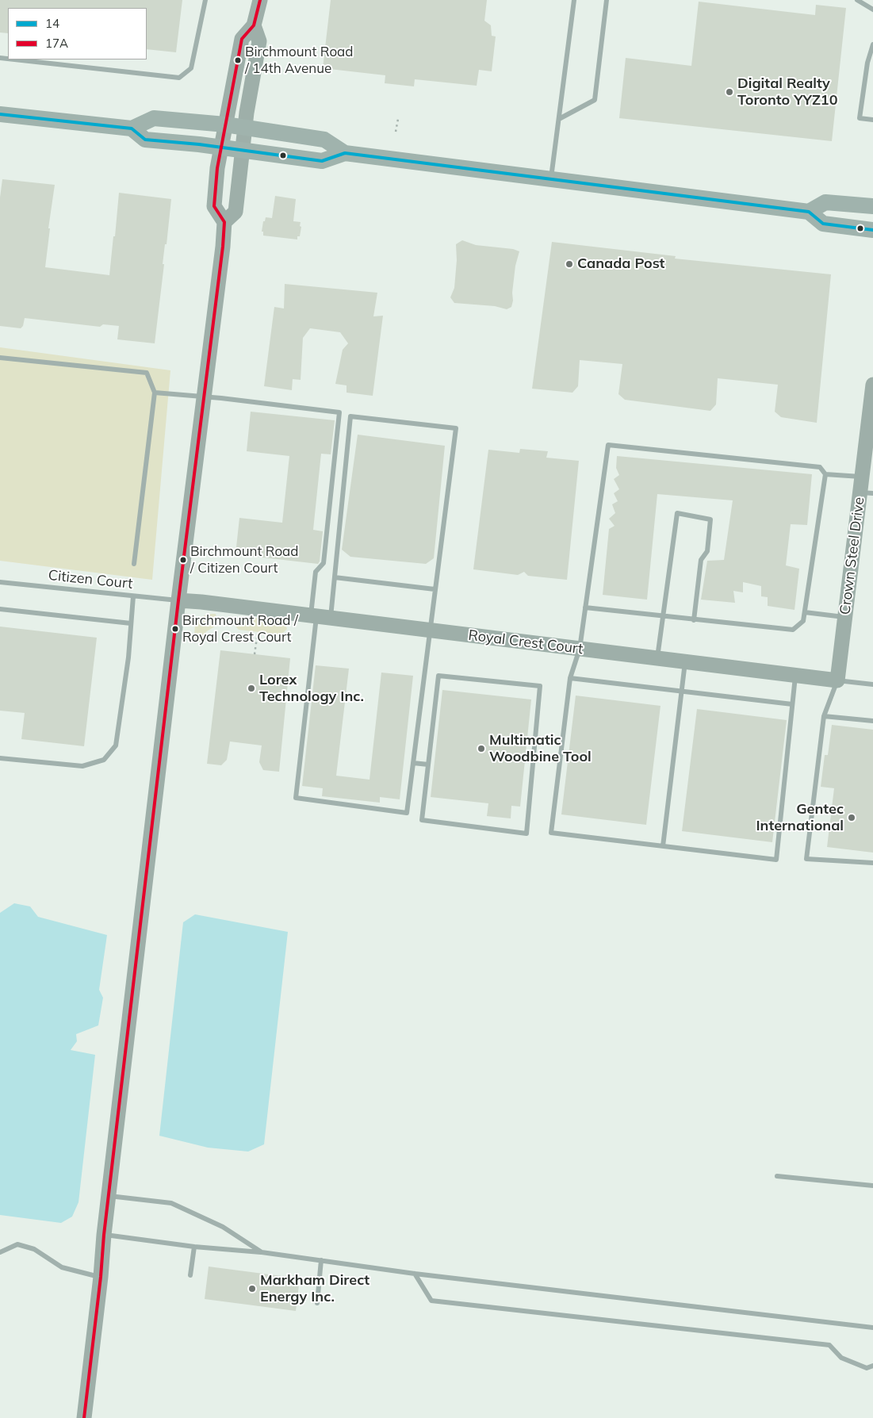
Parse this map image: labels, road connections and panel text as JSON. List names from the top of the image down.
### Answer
{
  "streets": {
    "main road": ["Crown Steel Drive", "Royal Crest Court"],
    "lane": ["Citizen Court"]
  },
  "crossings": [
    ["Crown Steel Drive", "Royal Crest Court"],
    ["Citizen Court", "Royal Crest Court"]
  ],
  "places": [
    "Birchmount Road / 14th Avenue",
    "Digital Realty Toronto YYZ10",
    "Canada Post",
    "Birchmount Road / Citizen Court",
    "Birchmount Road / Royal Crest Court",
    "Lorex Technology Inc.",
    "Multimatic Woodbine Tool",
    "Gentec International",
    "Markham Direct Energy Inc."
  ],
  "lines": ["transit line 17A", "transit line 14"],
  "legend": ["14", "17A"]
}
